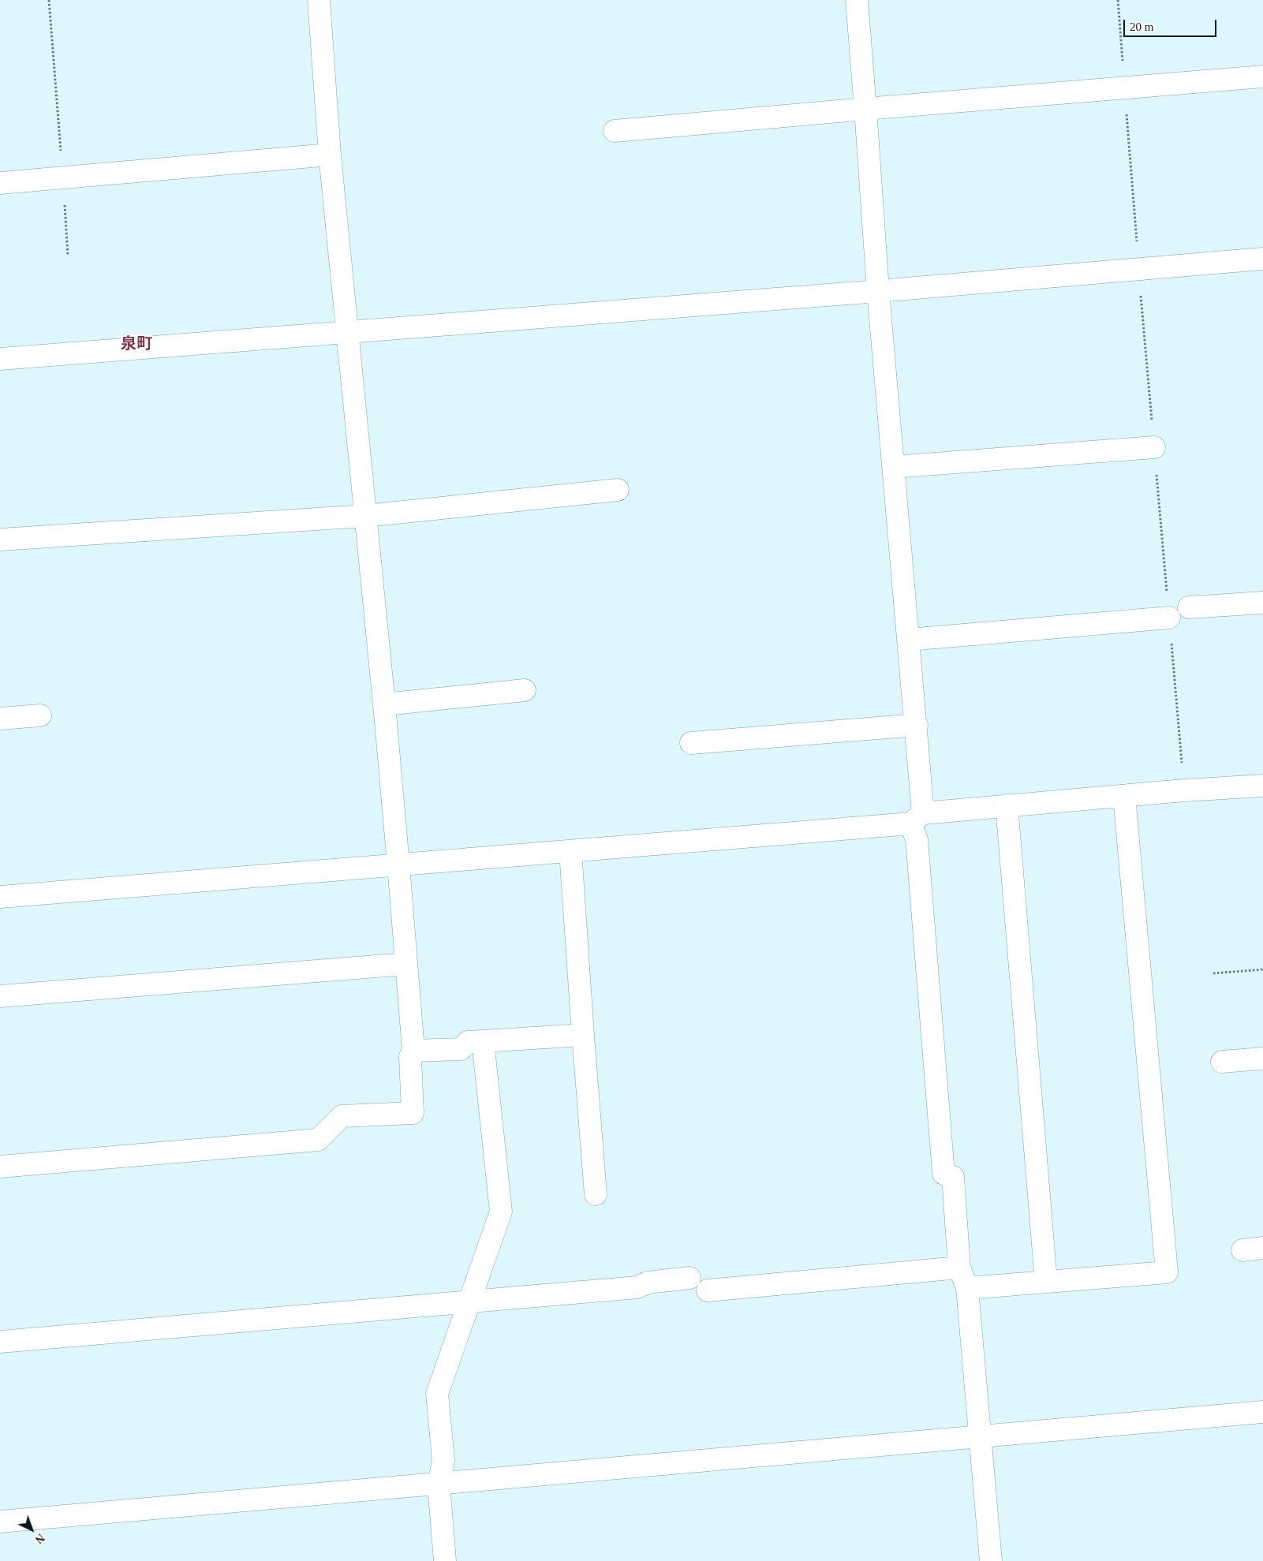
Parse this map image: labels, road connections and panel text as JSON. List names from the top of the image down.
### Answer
{
  "districts": ["泉町"],
  "scale_bar": "20 m",
  "north": "bottom right"
}
